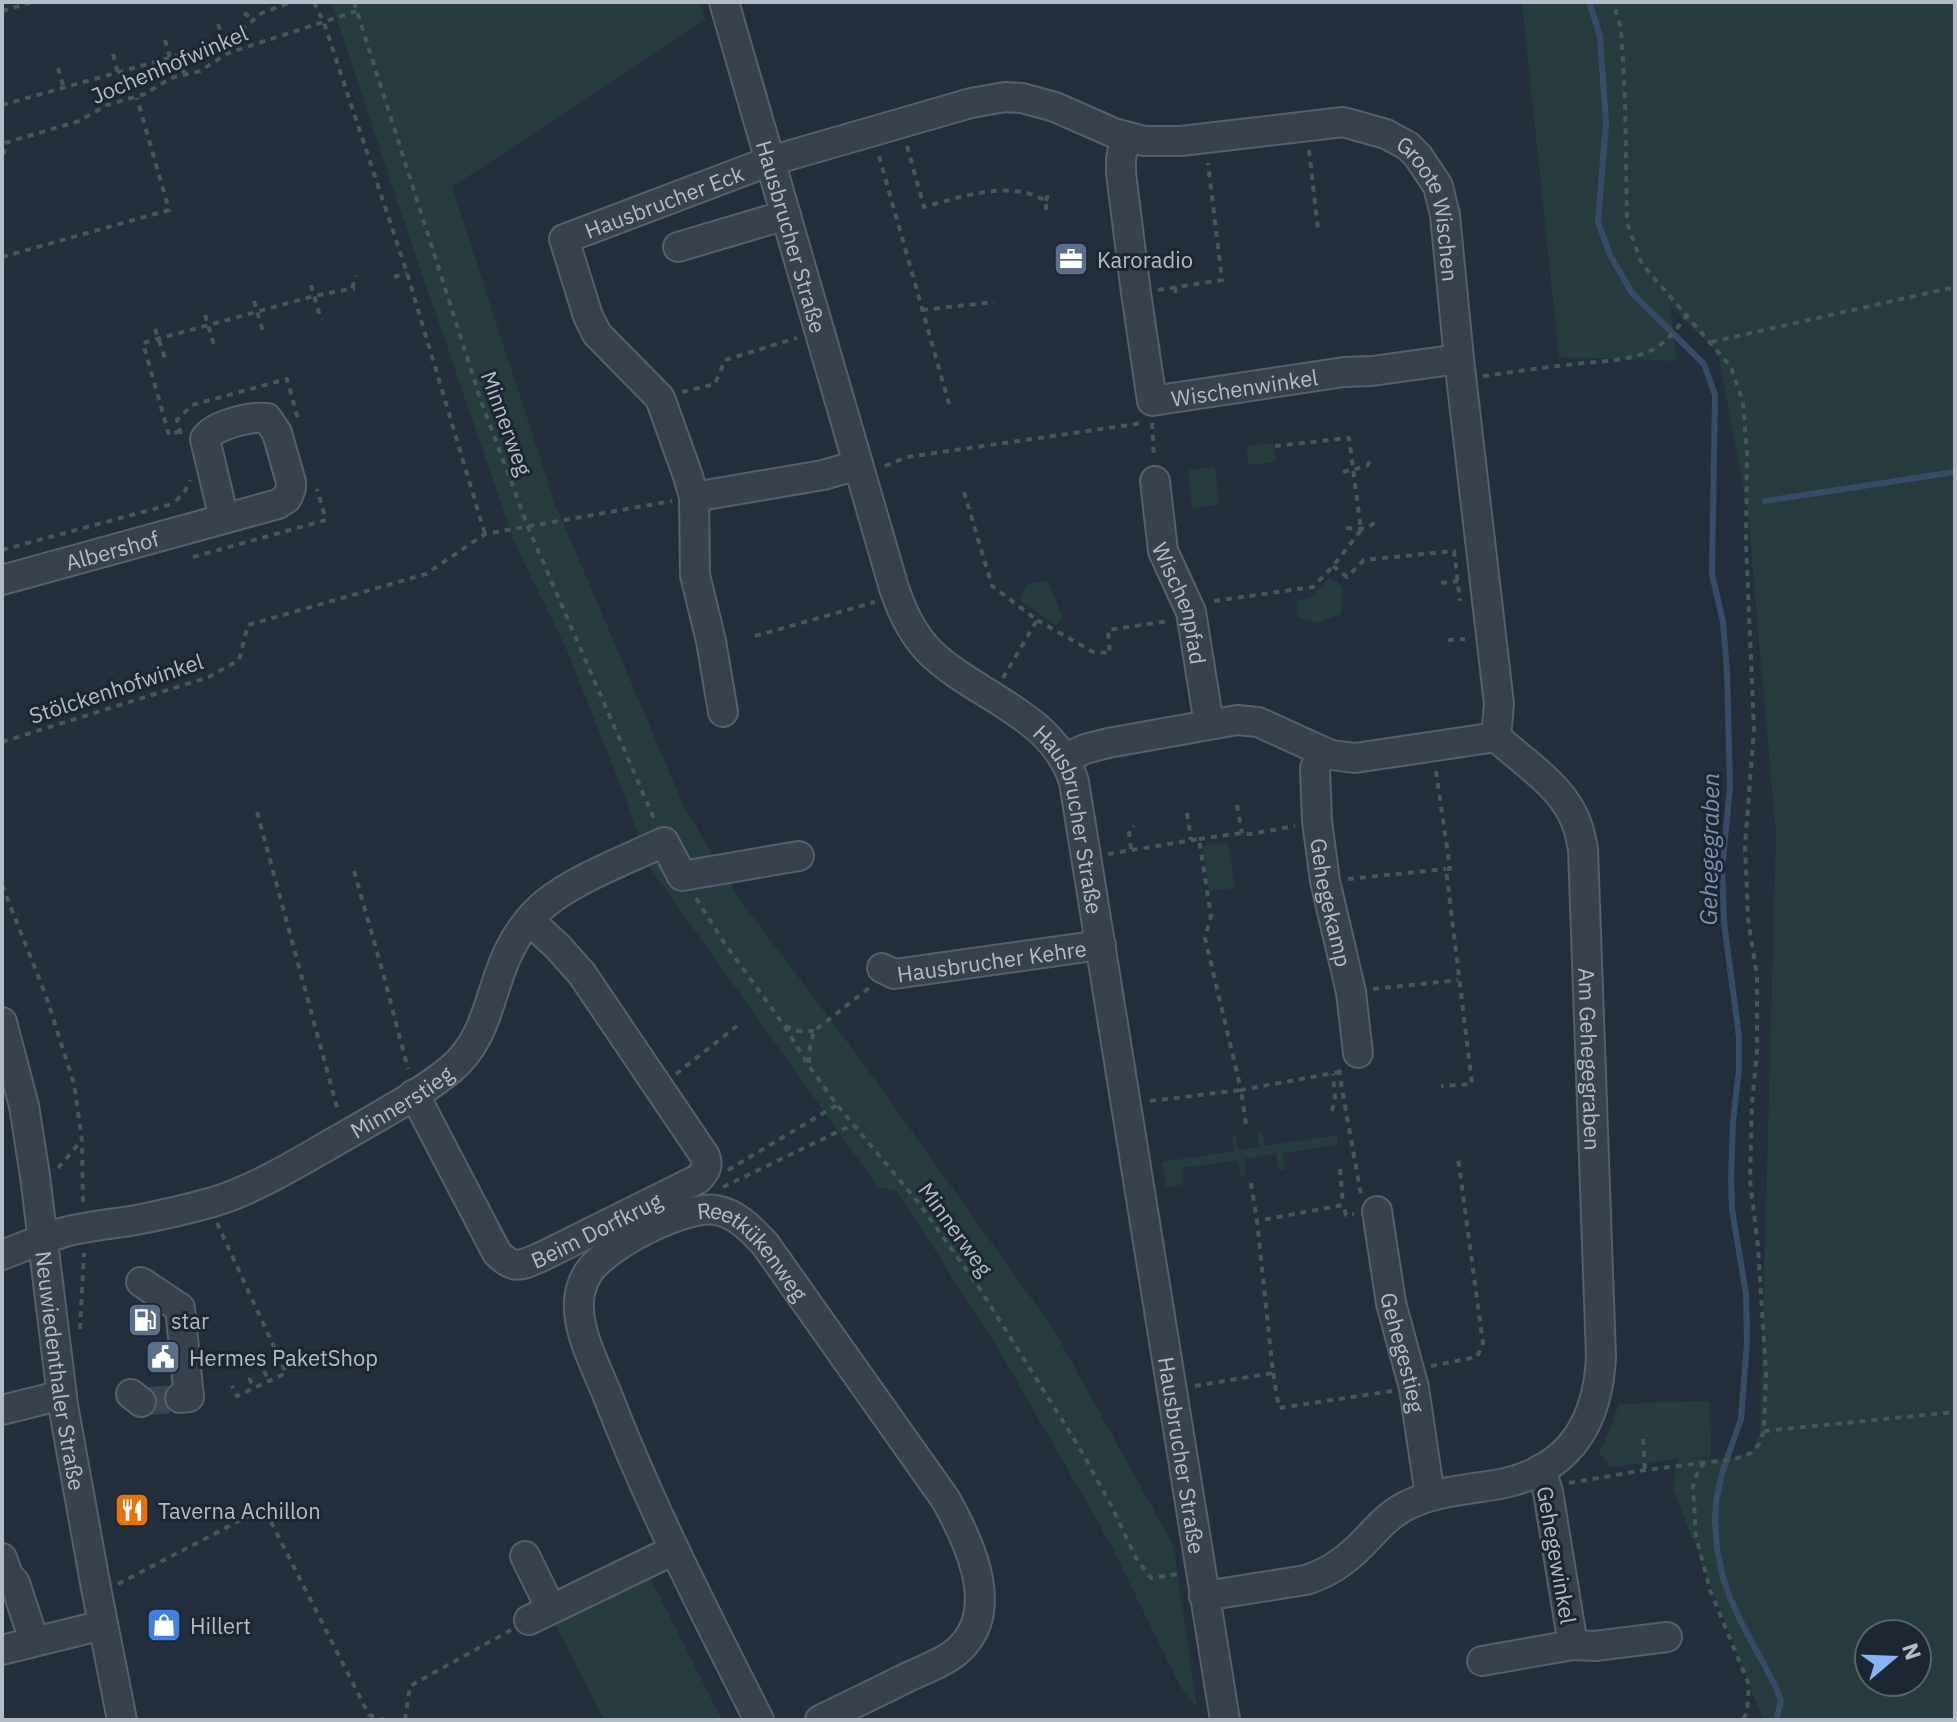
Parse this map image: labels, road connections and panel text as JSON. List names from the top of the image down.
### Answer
{
  "streets": {
    "street": [
      "Hausbrucher Eck",
      "Groote Wischen",
      "Hausbrucher Straße",
      "Wischenwinkel",
      "Albershof",
      "Wischenpfad",
      "Gehegekamp",
      "Hausbrucher Kehre",
      "Am Gehegegraben",
      "Minnerstieg",
      "Beim Dorfkrug",
      "Reetkükenweg",
      "Gehegestieg",
      "Neuwiedenthaler Straße",
      "Gehegewinkel"
    ],
    "path": ["Jochenhofwinkel", "Minnerweg", "Stölckenhofwinkel"]
  },
  "crossings": [
    ["Jochenhofwinkel", "Minnerweg"],
    ["Hausbrucher Eck", "Groote Wischen"],
    ["Hausbrucher Eck", "Hausbrucher Straße"],
    ["Hausbrucher Eck", "Stölckenhofwinkel"],
    ["Groote Wischen", "Hausbrucher Straße"],
    ["Groote Wischen", "Wischenwinkel"],
    ["Groote Wischen", "Am Gehegegraben"],
    ["Hausbrucher Straße", "Minnerweg"],
    ["Hausbrucher Straße", "Hausbrucher Kehre"],
    ["Hausbrucher Straße", "Am Gehegegraben"],
    ["Minnerweg", "Stölckenhofwinkel"],
    ["Minnerweg", "Am Gehegegraben"],
    ["Minnerweg", "Minnerstieg"],
    ["Am Gehegegraben", "Gehegestieg"],
    ["Am Gehegegraben", "Gehegewinkel"],
    ["Minnerstieg", "Beim Dorfkrug"],
    ["Minnerstieg", "Neuwiedenthaler Straße"]
  ],
  "water": ["Gehegegraben"],
  "places": {
    "office": ["Karoradio"],
    "fuel station": ["star"],
    "public building": ["Hermes PaketShop"],
    "restaurant": ["Taverna Achillon"],
    "shop": ["Hillert"]
  },
  "north": "right"
}
